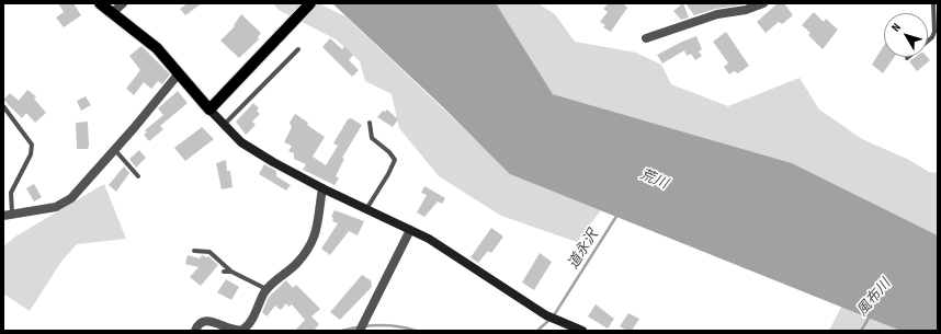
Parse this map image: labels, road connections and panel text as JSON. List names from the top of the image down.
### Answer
{
  "water": ["荒川", "道永沢", "風布川"],
  "north": "top left"
}
